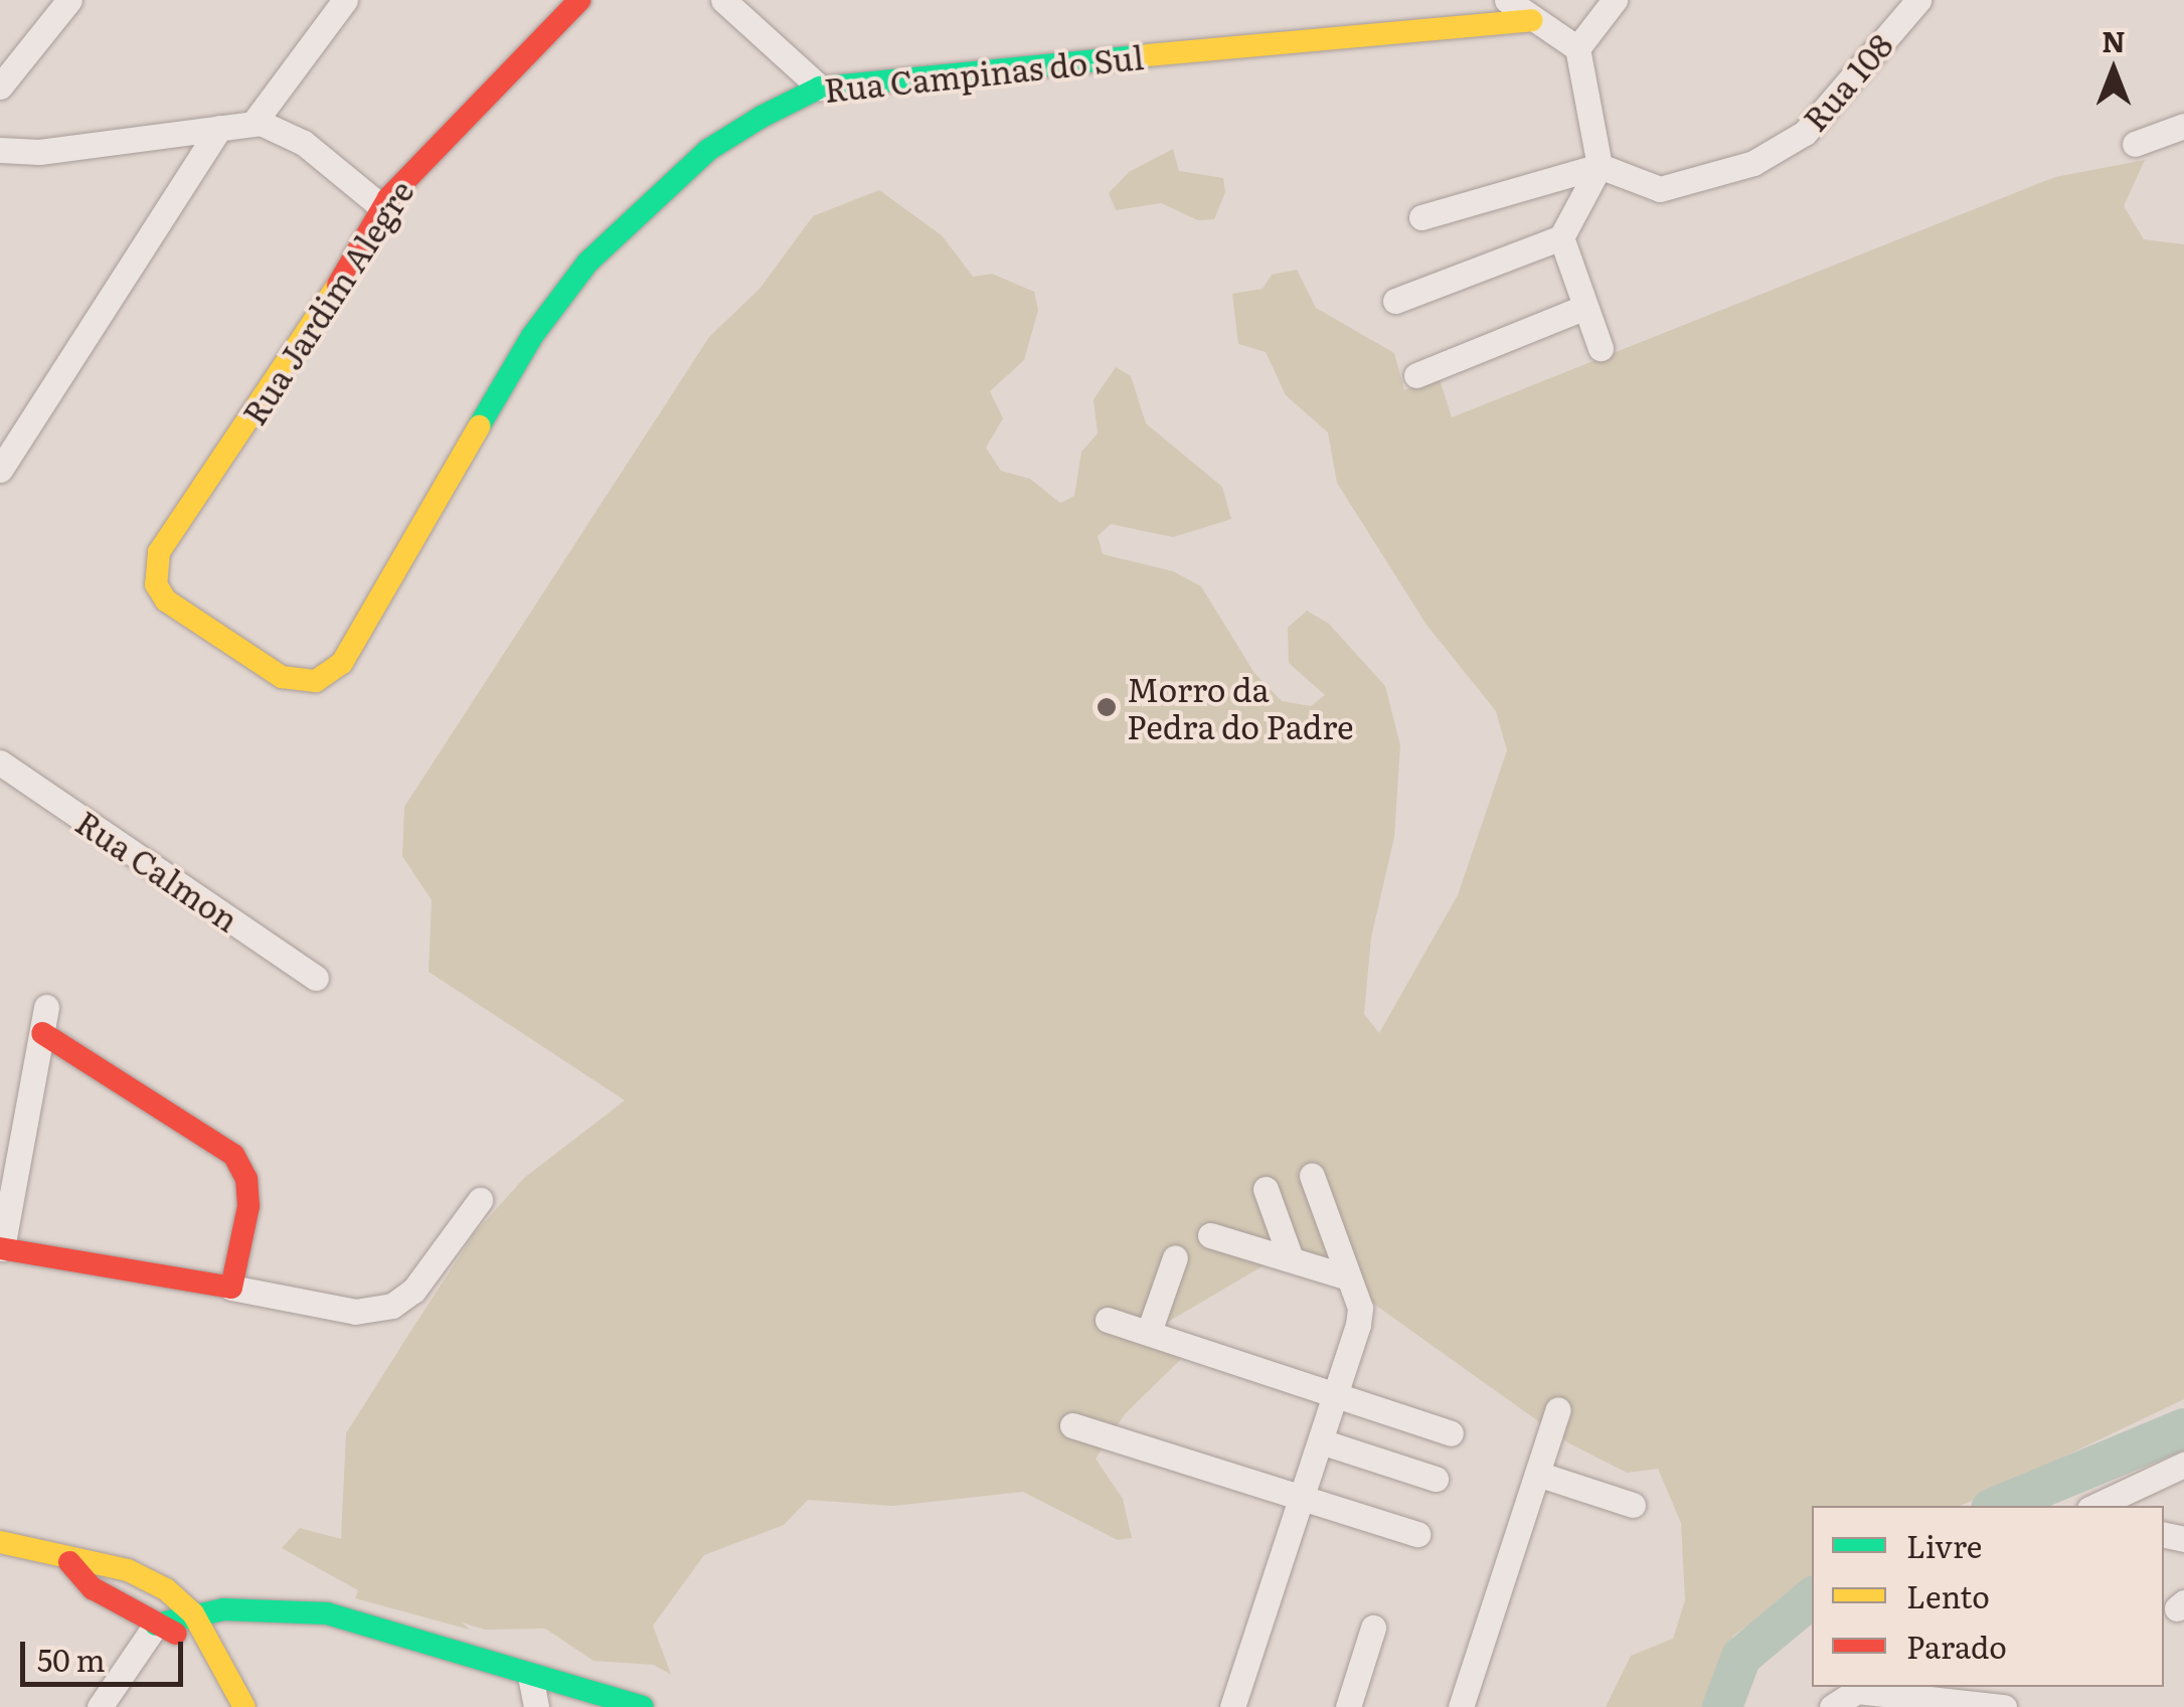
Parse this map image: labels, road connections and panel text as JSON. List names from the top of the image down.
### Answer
{
  "streets": {
    "street": [
      "Rua Campinas do Sul",
      "Rua 108",
      "Rua Jardim Alegre",
      "Rua Calmon"
    ]
  },
  "crossings": [
    ["Rua Campinas do Sul", "Rua Jardim Alegre"]
  ],
  "places": ["Morro da Pedra do Padre"],
  "legend": ["Livre", "Lento", "Parado"],
  "scale_bar": "50 m",
  "north": "top"
}
